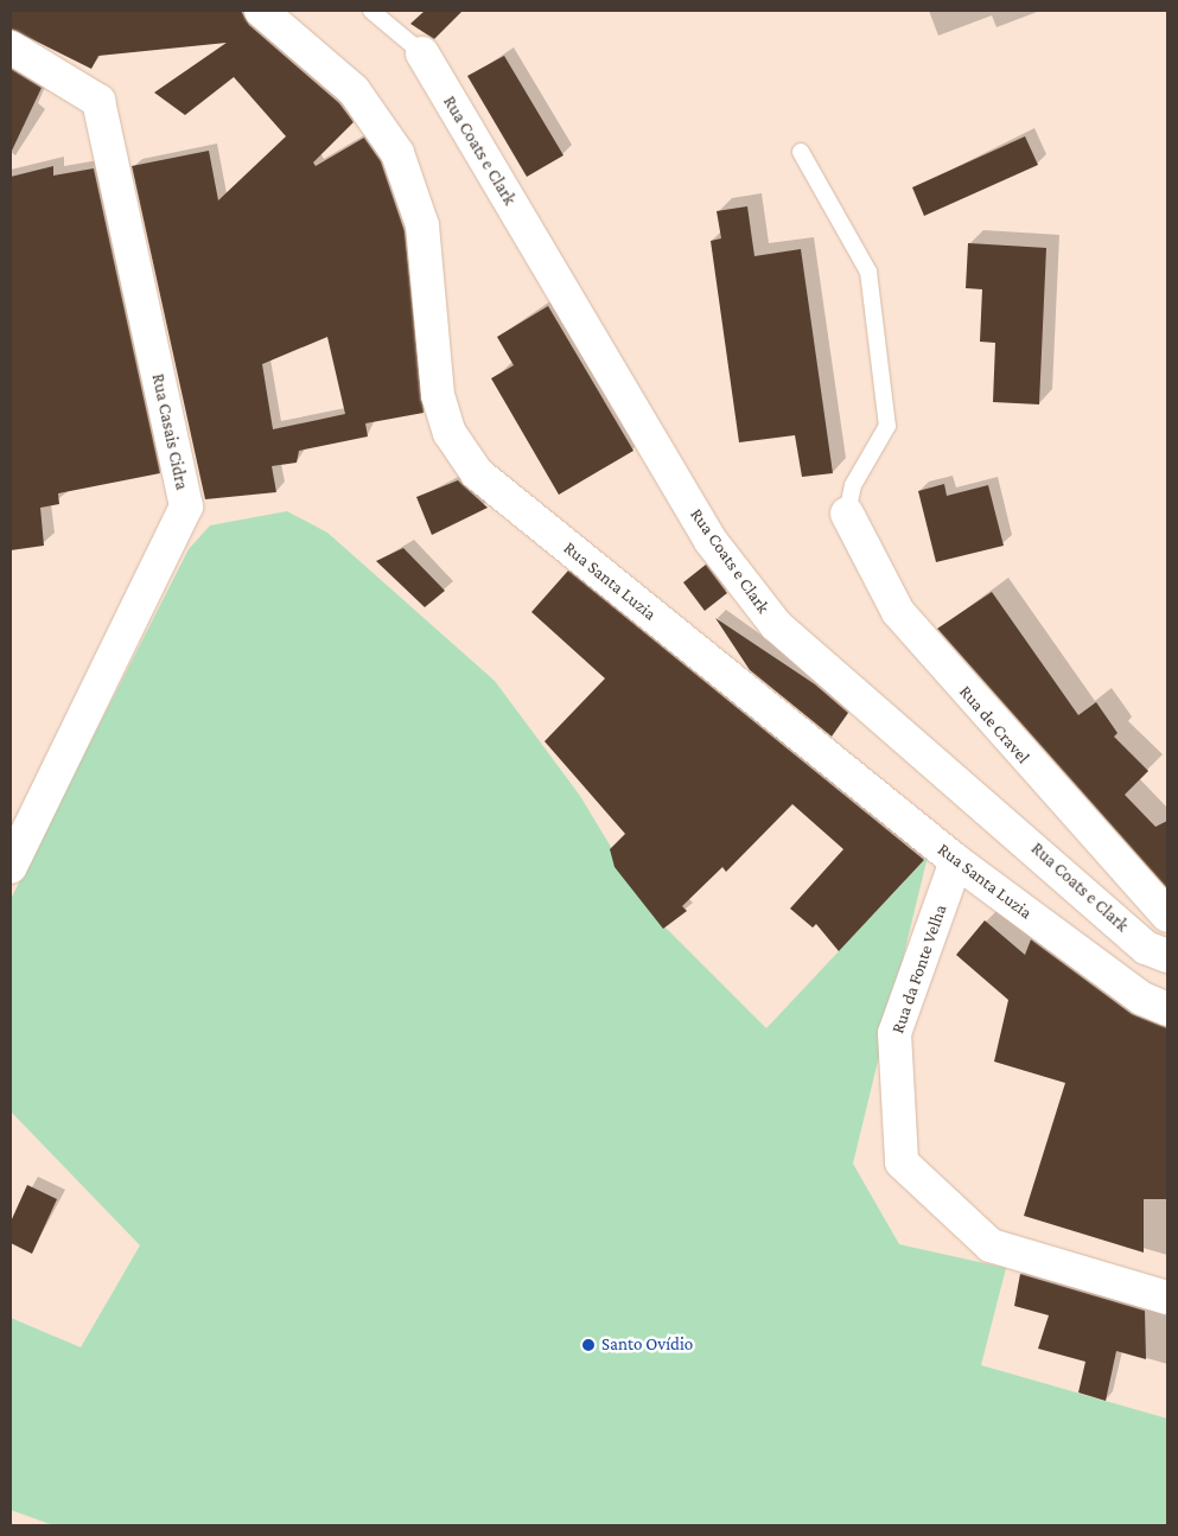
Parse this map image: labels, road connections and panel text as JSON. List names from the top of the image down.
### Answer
{
  "streets": {
    "street": [
      "Rua Coats e Clark",
      "Rua Casais Cidra",
      "Rua Santa Luzia",
      "Rua de Cravel",
      "Rua da Fonte Velha"
    ]
  },
  "crossings": [
    ["Rua Santa Luzia", "Rua da Fonte Velha"]
  ],
  "places": ["Santo Ovídio"]
}
